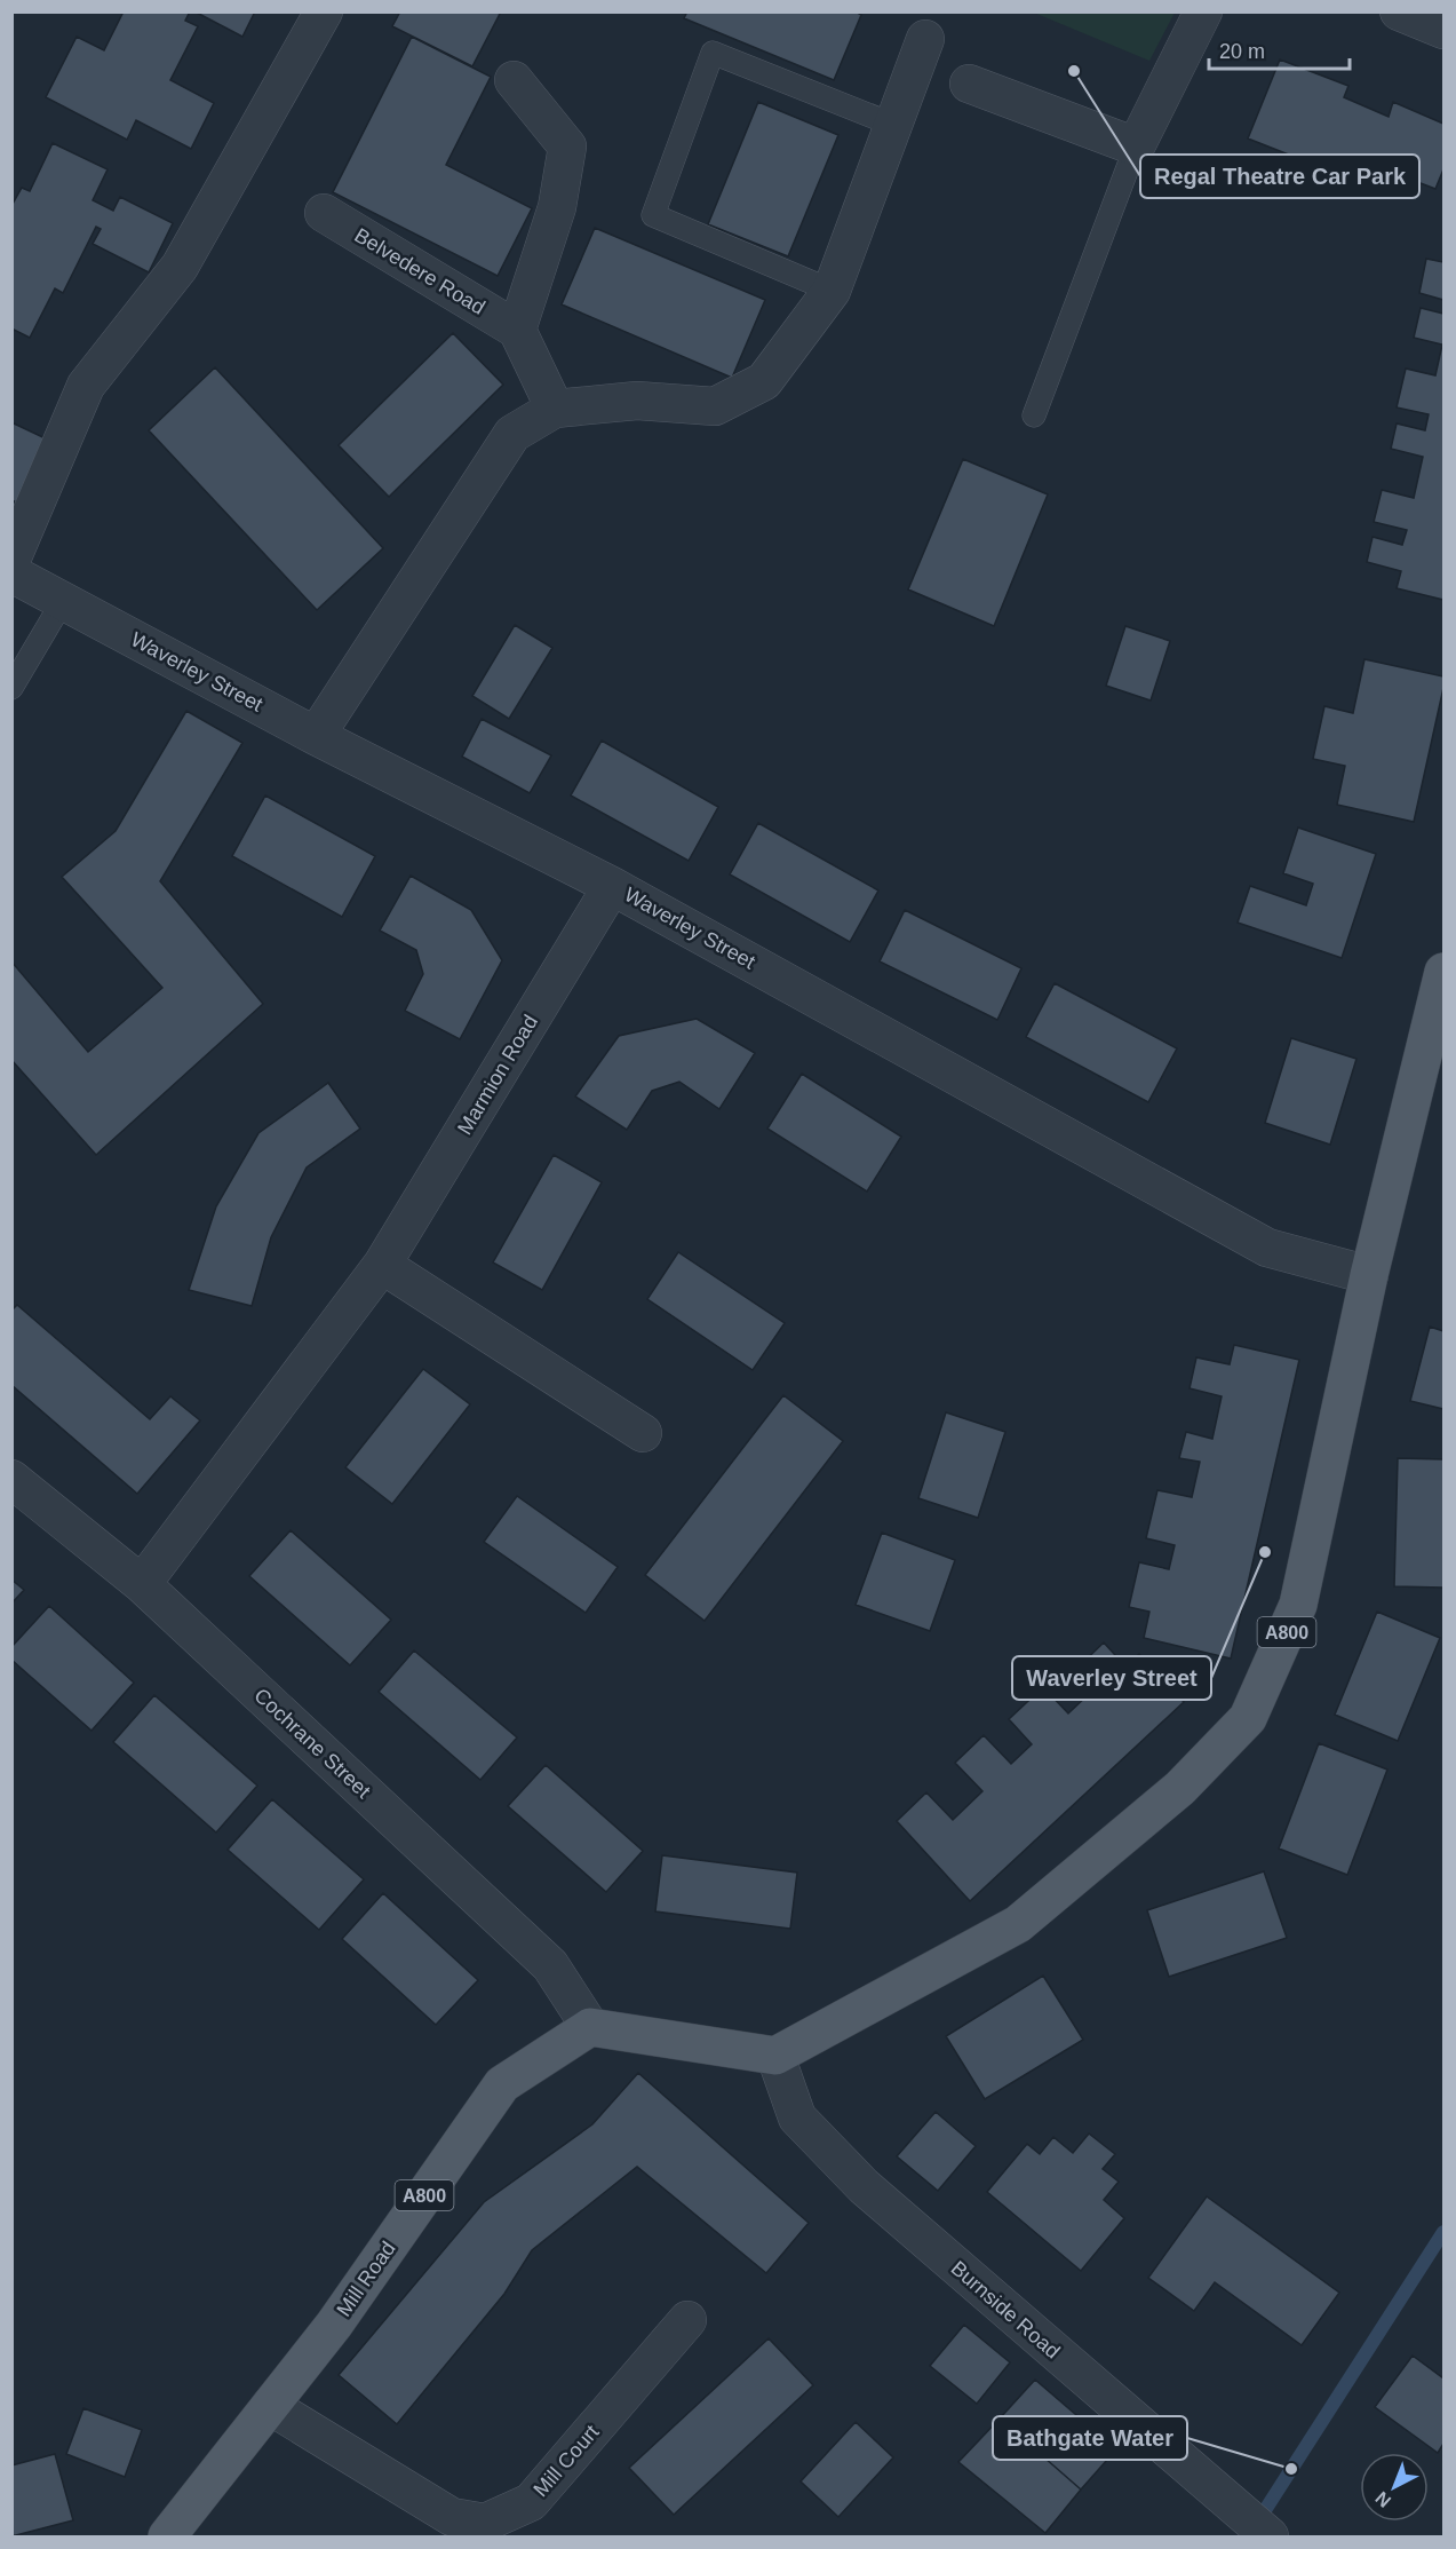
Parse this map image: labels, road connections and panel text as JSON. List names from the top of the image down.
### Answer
{
  "streets": {
    "main road": ["A800", "Mill Road"],
    "street": [
      "Belvedere Road",
      "Waverley Street",
      "Marmion Road",
      "Cochrane Street",
      "Burnside Road",
      "Mill Court"
    ]
  },
  "crossings": [
    ["Waverley Street", "Marmion Road"],
    ["Waverley Street", "A800"],
    ["Marmion Road", "Cochrane Street"],
    ["A800", "Burnside Road"],
    ["Cochrane Street", "Mill Road"],
    ["Mill Road", "Mill Court"]
  ],
  "places": ["Regal Theatre Car Park", "Waverley Street", "Bathgate Water"],
  "scale_bar": "20 m",
  "north": "bottom left"
}
